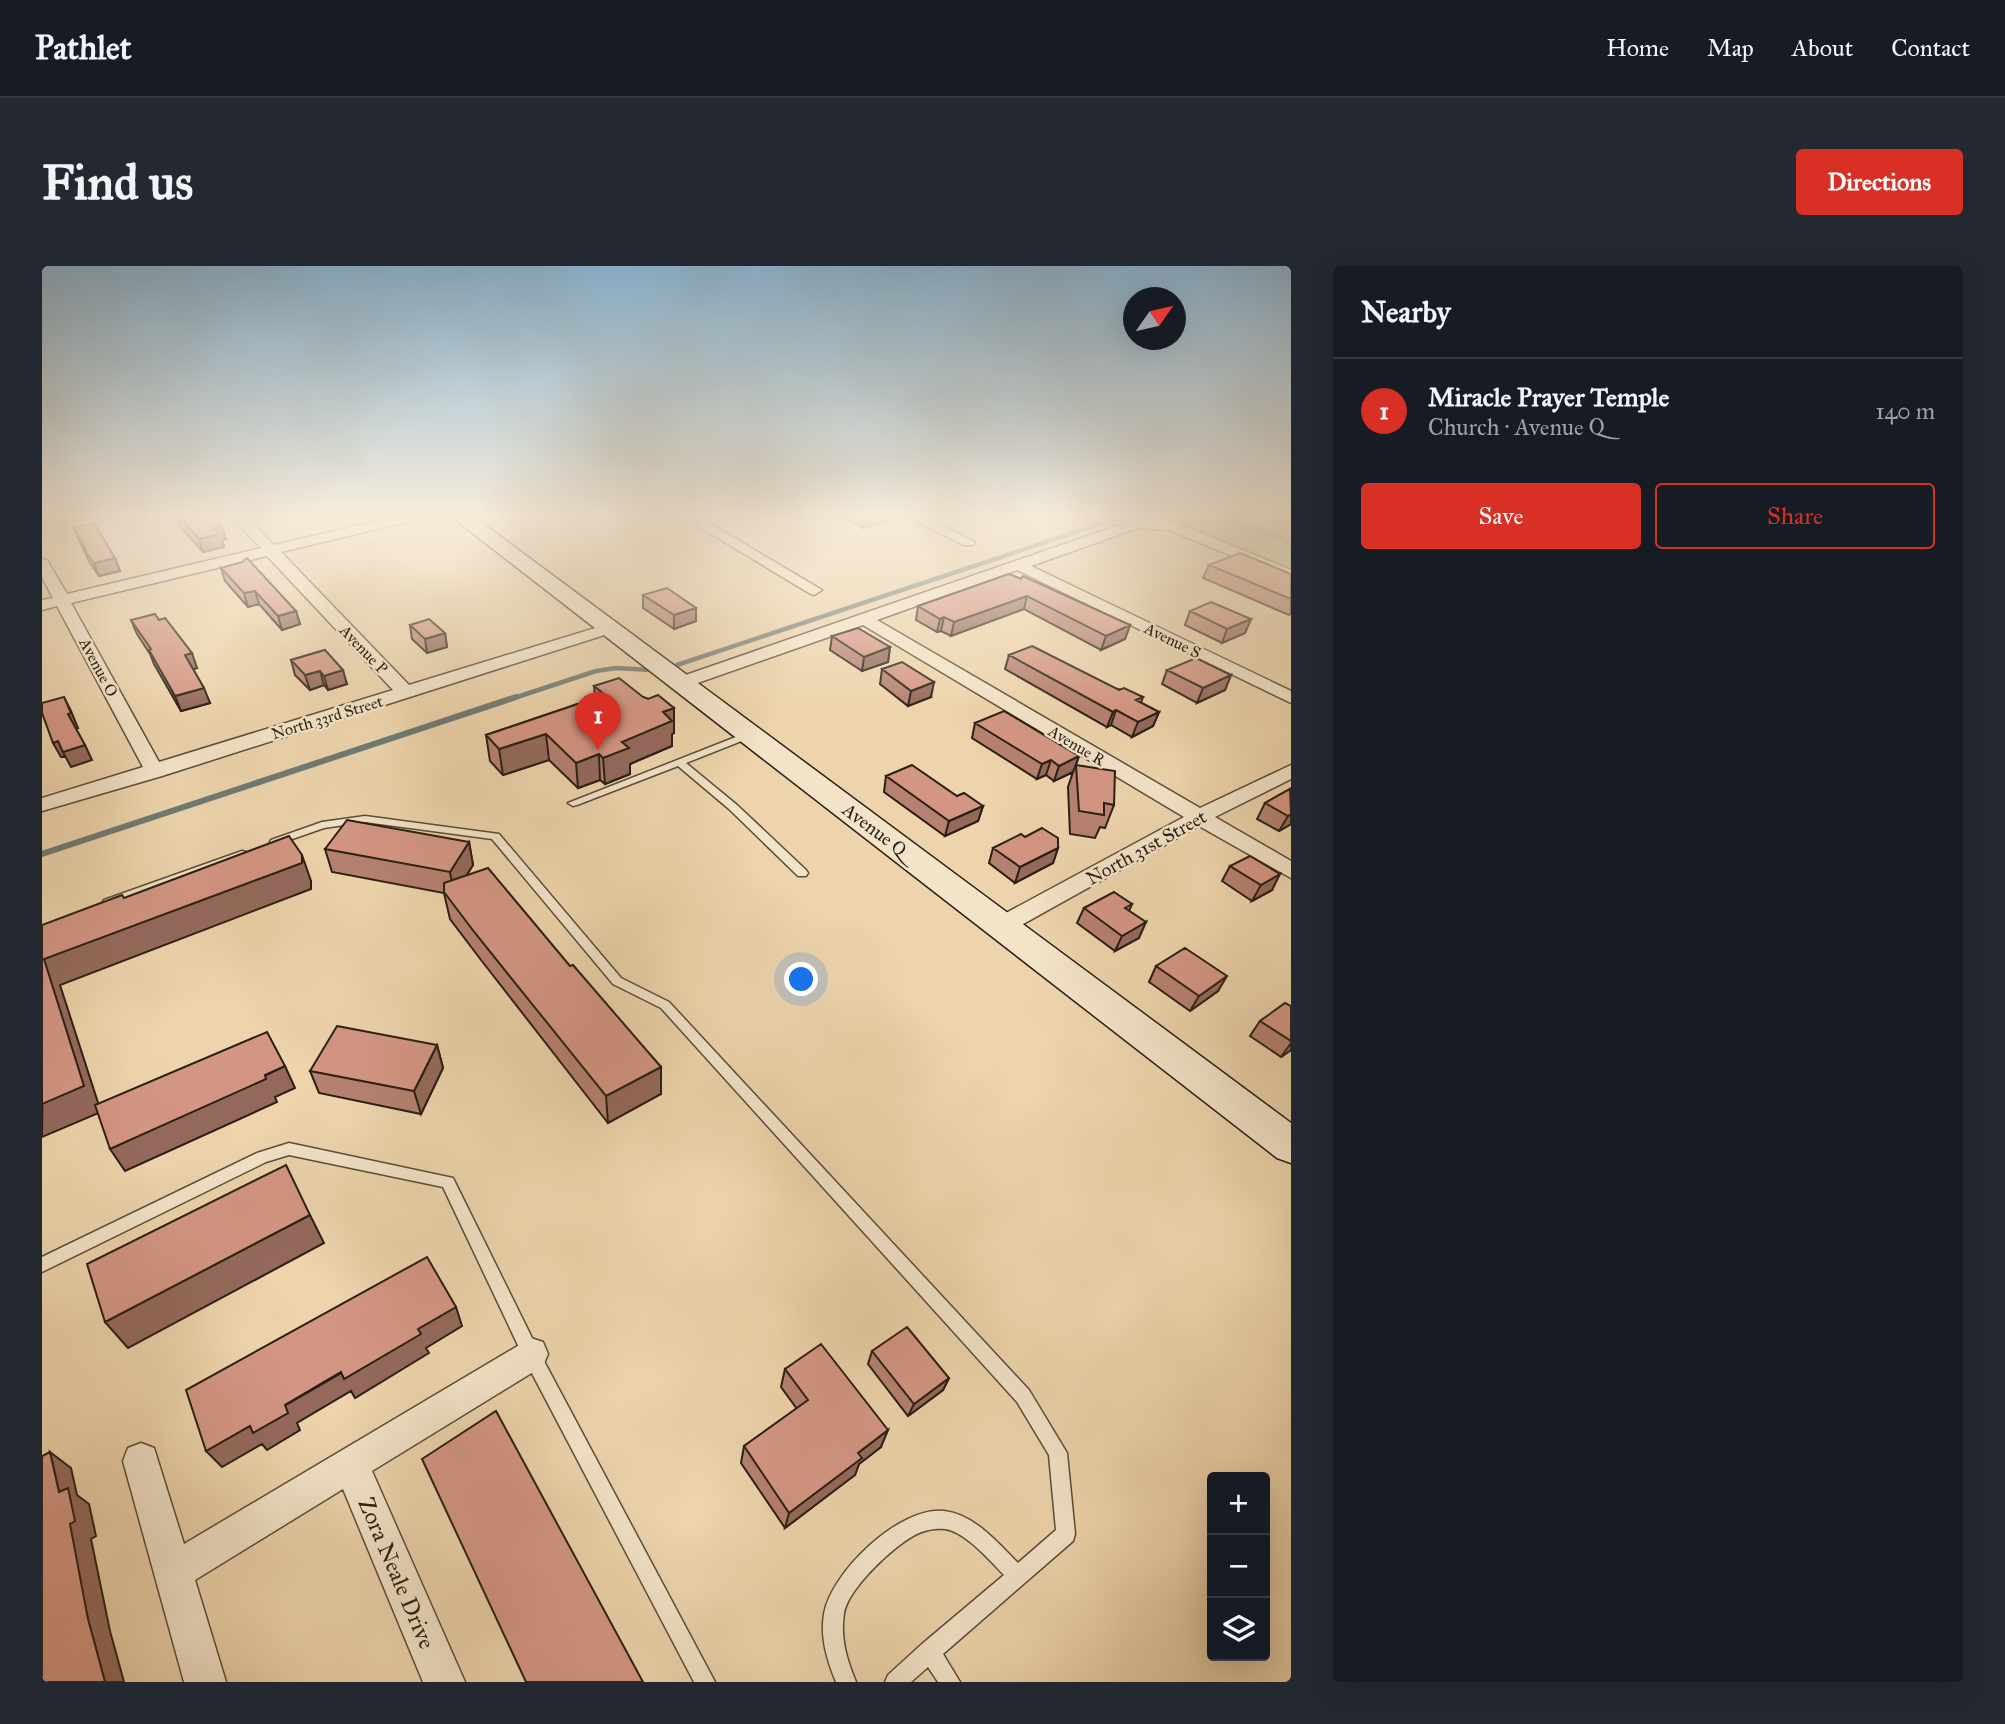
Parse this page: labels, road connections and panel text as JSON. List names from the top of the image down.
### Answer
{
  "streets": {
    "street": [
      "Avenue S",
      "Avenue P",
      "Avenue O",
      "North 33rd Street",
      "Avenue R",
      "Avenue Q",
      "North 31st Street",
      "Zora Neale Drive"
    ]
  },
  "crossings": [
    ["Avenue P", "North 33rd Street"],
    ["Avenue O", "North 33rd Street"],
    ["North 33rd Street", "Avenue Q"],
    ["Avenue R", "North 31st Street"],
    ["Avenue Q", "North 31st Street"]
  ],
  "north": "top right",
  "page": {
    "header": "Pathlet",
    "nav": [
      "Home",
      "Map",
      "About",
      "Contact"
    ],
    "buttons": [
      "Directions",
      ["Save", "Share"]
    ],
    "title": "Find us",
    "heading": "Nearby",
    "list": [
      {
        "mark": "1",
        "name": "Miracle Prayer Temple",
        "note": "Church · Avenue Q",
        "value": "140 m"
      }
    ],
    "pins": "1",
    "map_buttons": ["+", "−"]
  }
}
